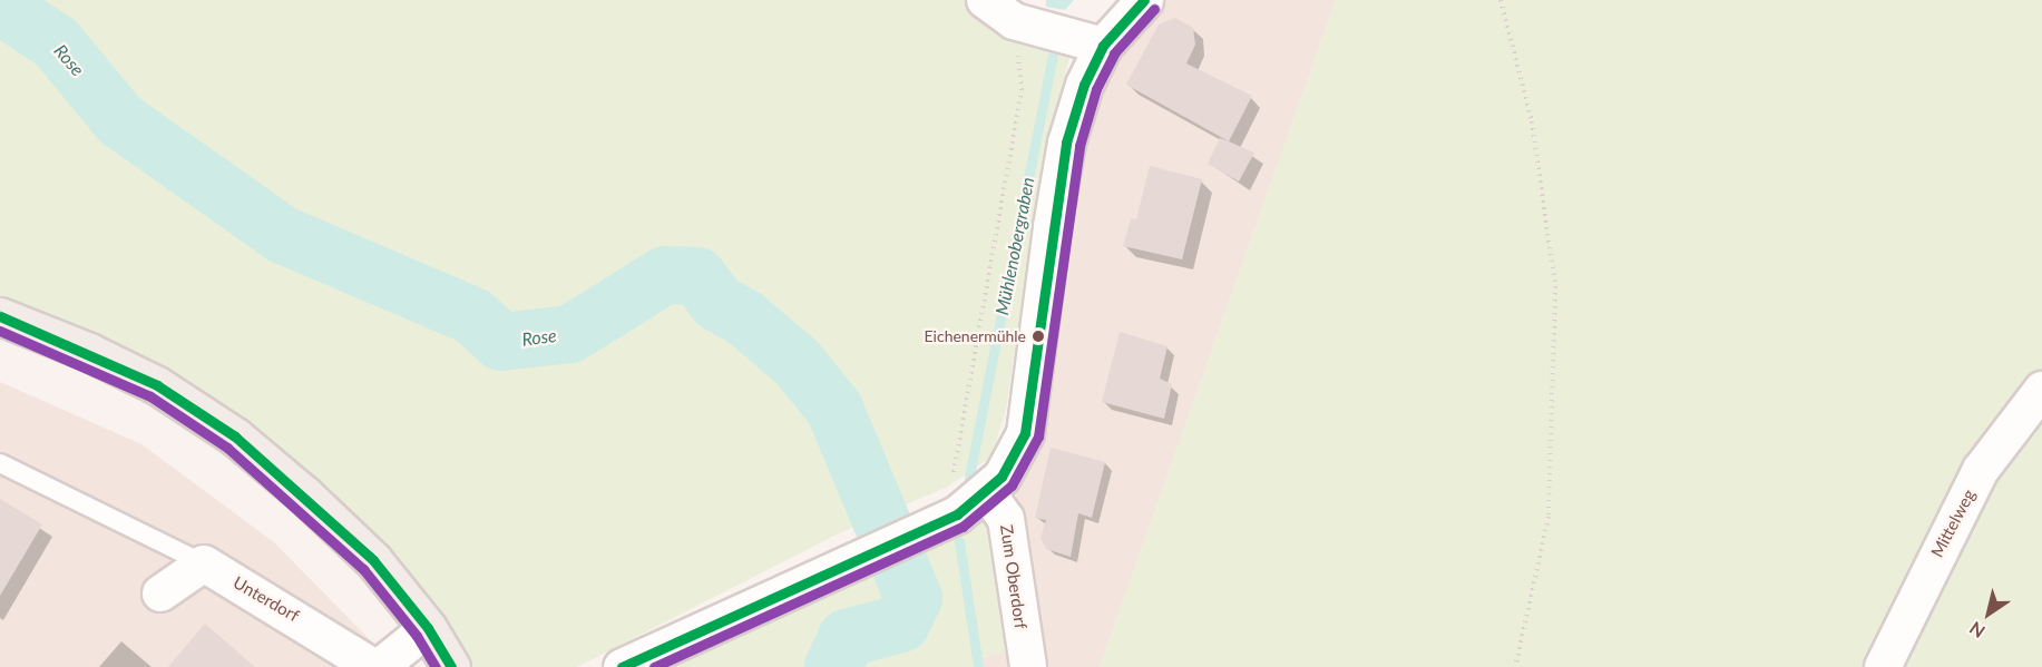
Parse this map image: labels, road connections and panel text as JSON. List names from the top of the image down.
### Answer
{
  "streets": {
    "street": ["Mittelweg", "Zum Oberdorf", "Unterdorf"]
  },
  "water": ["Rose", "Mühlenobergraben"],
  "places": ["Eichenermühle"],
  "north": "bottom left"
}
